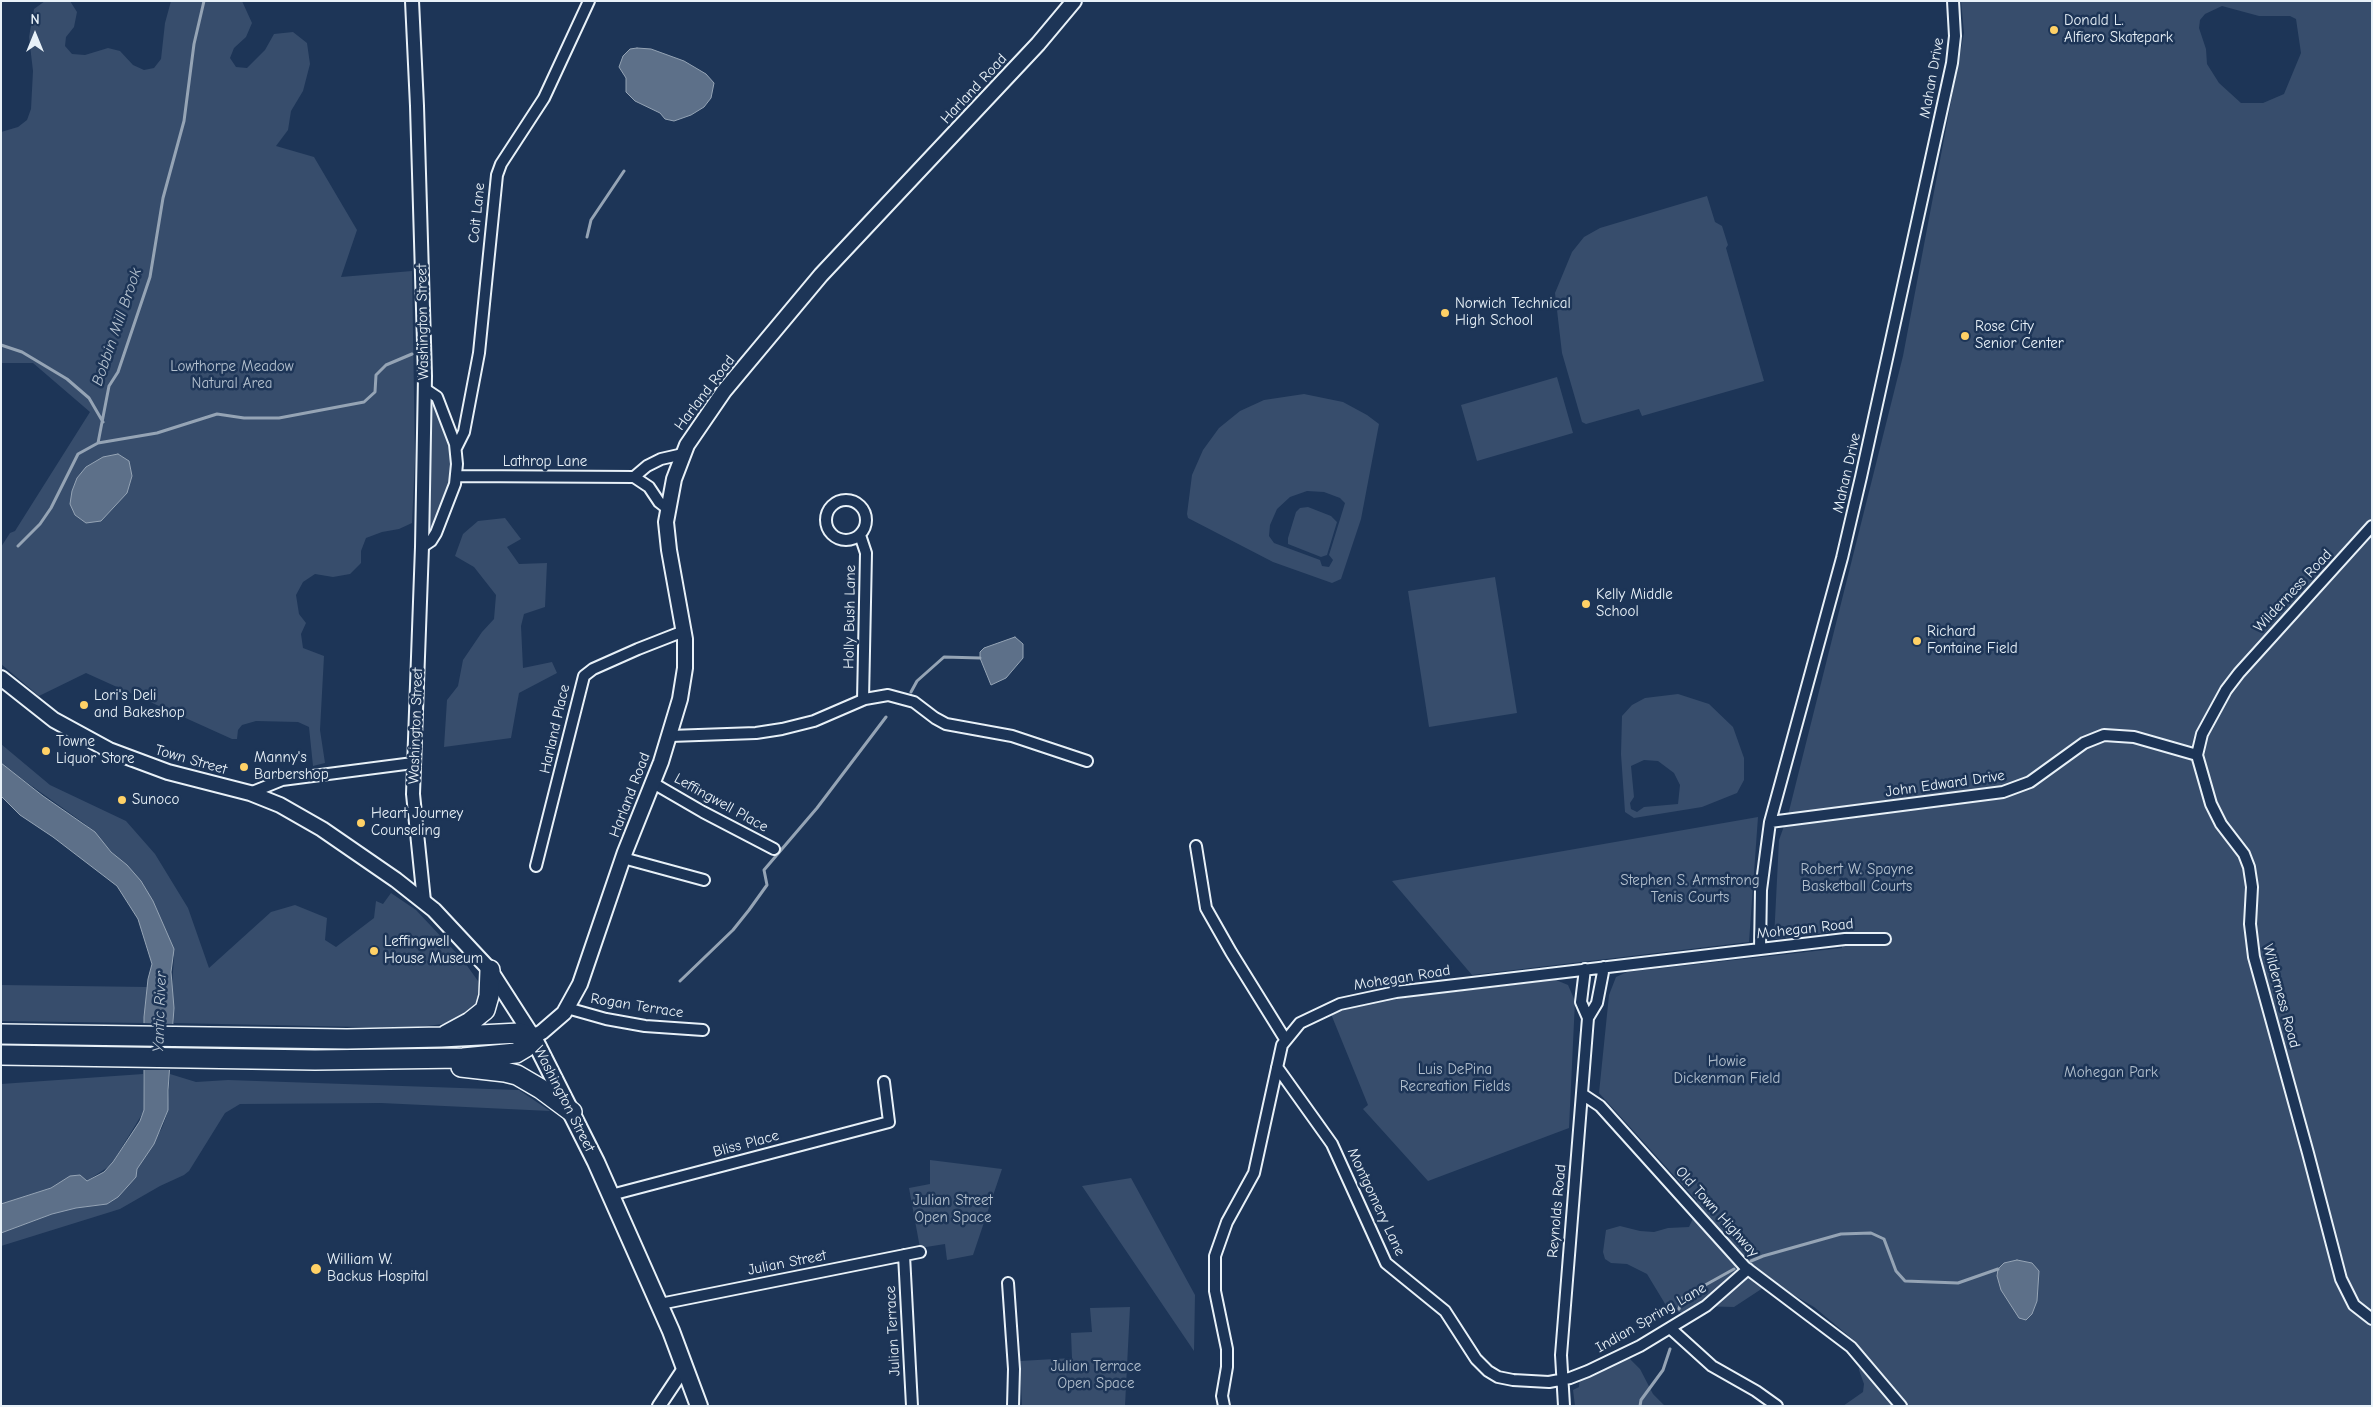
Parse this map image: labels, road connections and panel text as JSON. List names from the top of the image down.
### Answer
{
  "streets": {
    "highway": ["Washington Street"],
    "main road": ["Harland Road", "Town Street"],
    "street": [
      "Mahan Drive",
      "Coit Lane",
      "Lathrop Lane",
      "Wilderness Road",
      "Holly Bush Lane",
      "Harland Place",
      "John Edward Drive",
      "Leffingwell Place",
      "Mohegan Road",
      "Rogan Terrace",
      "Bliss Place",
      "Montgomery Lane",
      "Reynolds Road",
      "Old Town Highway",
      "Julian Street",
      "Indian Spring Lane",
      "Julian Terrace"
    ]
  },
  "crossings": [
    ["Mahan Drive", "John Edward Drive"],
    ["Mahan Drive", "Mohegan Road"],
    ["Harland Road", "Washington Street"],
    ["Harland Road", "Harland Place"],
    ["Harland Road", "Leffingwell Place"],
    ["Harland Road", "Rogan Terrace"],
    ["Washington Street", "Town Street"],
    ["Washington Street", "Bliss Place"],
    ["Washington Street", "Julian Street"],
    ["Wilderness Road", "John Edward Drive"],
    ["Mohegan Road", "Reynolds Road"],
    ["Montgomery Lane", "Reynolds Road"],
    ["Montgomery Lane", "Indian Spring Lane"],
    ["Reynolds Road", "Old Town Highway"],
    ["Reynolds Road", "Indian Spring Lane"],
    ["Old Town Highway", "Indian Spring Lane"],
    ["Julian Street", "Julian Terrace"]
  ],
  "water": ["Bobbin Mill Brook", "Yantic River"],
  "parks": [
    "Lowthorpe Meadow Natural Area",
    "Robert W. Spayne Basketball Courts",
    "Stephen S. Armstrong Tenis Courts",
    "Howie Dickenman Field",
    "Luis DePina Recreation Fields",
    "Mohegan Park",
    "Julian Street Open Space",
    "Julian Terrace Open Space"
  ],
  "places": [
    "Donald L. Alfiero Skatepark",
    "Norwich Technical High School",
    "Rose City Senior Center",
    "Kelly Middle School",
    "Richard Fontaine Field",
    "Lori's Deli and Bakeshop",
    "Towne Liquor Store",
    "Manny's Barbershop",
    "Sunoco",
    "Heart Journey Counseling",
    "Leffingwell House Museum",
    "William W. Backus Hospital"
  ],
  "north": "top"
}
